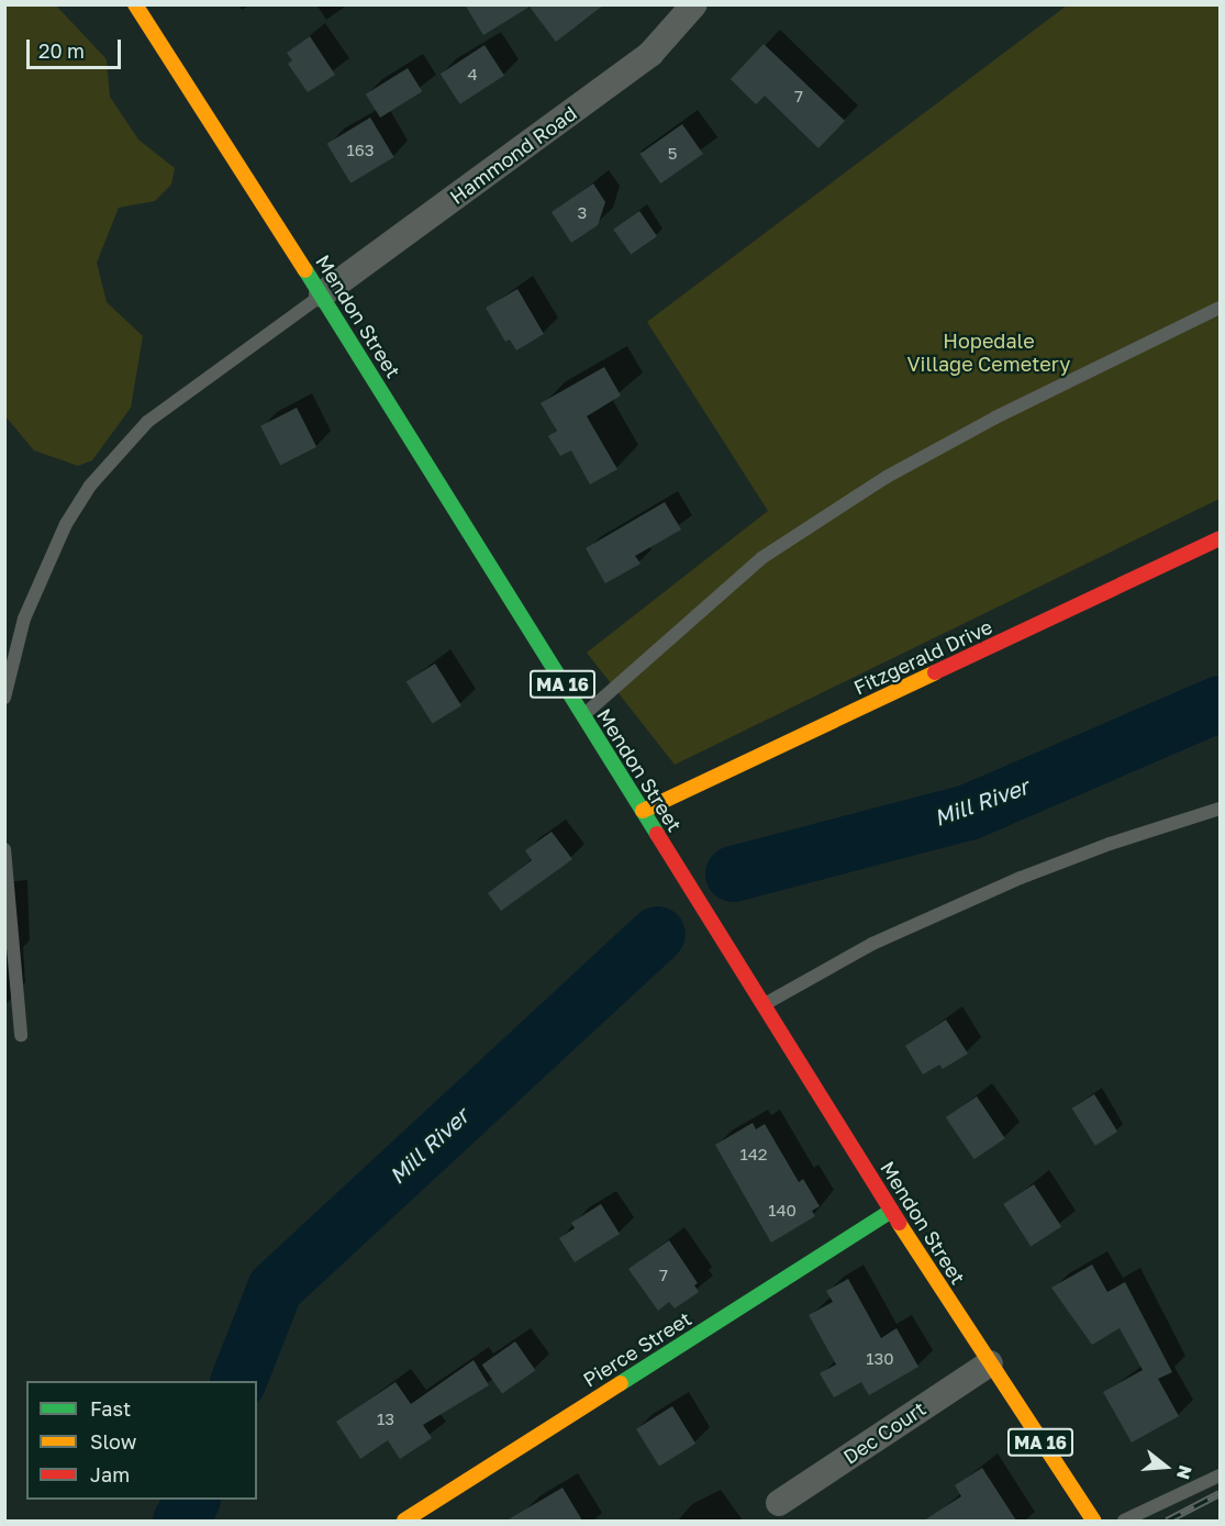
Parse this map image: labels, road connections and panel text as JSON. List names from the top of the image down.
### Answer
{
  "streets": {
    "main road": [
      "Mendon Street",
      "Fitzgerald Drive",
      "MA 16",
      "Pierce Street"
    ],
    "street": ["Hammond Road", "Dec Court"]
  },
  "crossings": [
    ["Hammond Road", "Mendon Street"],
    ["Mendon Street", "Fitzgerald Drive"],
    ["Mendon Street", "Pierce Street"],
    ["Mendon Street", "Dec Court"]
  ],
  "water": ["Mill River"],
  "parks": ["Hopedale Village Cemetery"],
  "house_numbers": [
    "4",
    "7",
    "163",
    "5",
    "3",
    "142",
    "140",
    "7",
    "130",
    "13"
  ],
  "legend": ["Fast", "Slow", "Jam"],
  "scale_bar": "20 m",
  "north": "right"
}
